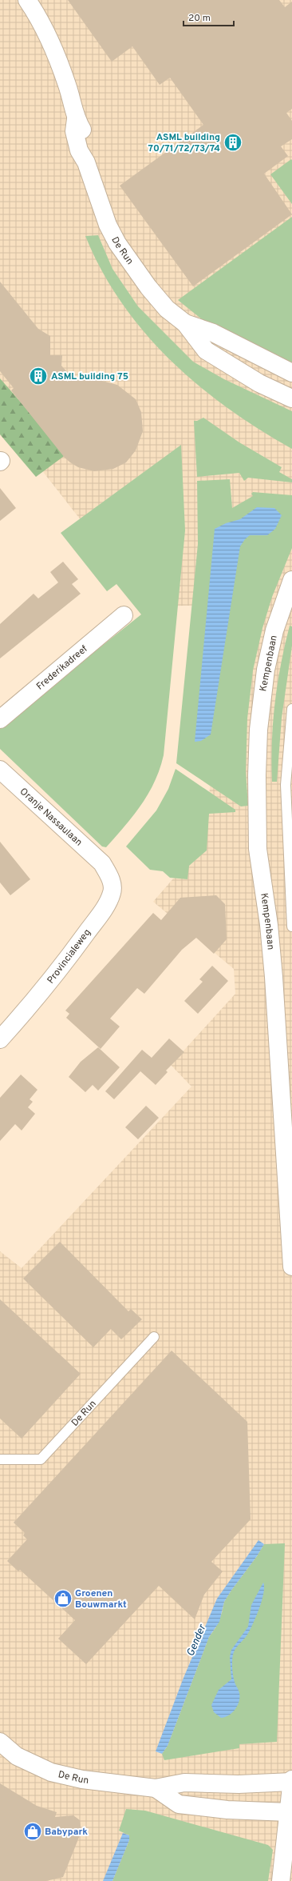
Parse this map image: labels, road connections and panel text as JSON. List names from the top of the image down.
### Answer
{
  "streets": {
    "street": [
      "De Run",
      "Kempenbaan",
      "Frederikadreef",
      "Oranje Nassaulaan",
      "Provincialeweg"
    ]
  },
  "crossings": [
    ["Oranje Nassaulaan", "Provincialeweg"]
  ],
  "water": ["Gender"],
  "places": {
    "building": ["ASML building 70/71/72/73/74", "ASML building 75"],
    "shop": ["Groenen Bouwmarkt", "Babypark"]
  },
  "scale_bar": "20 m"
}
